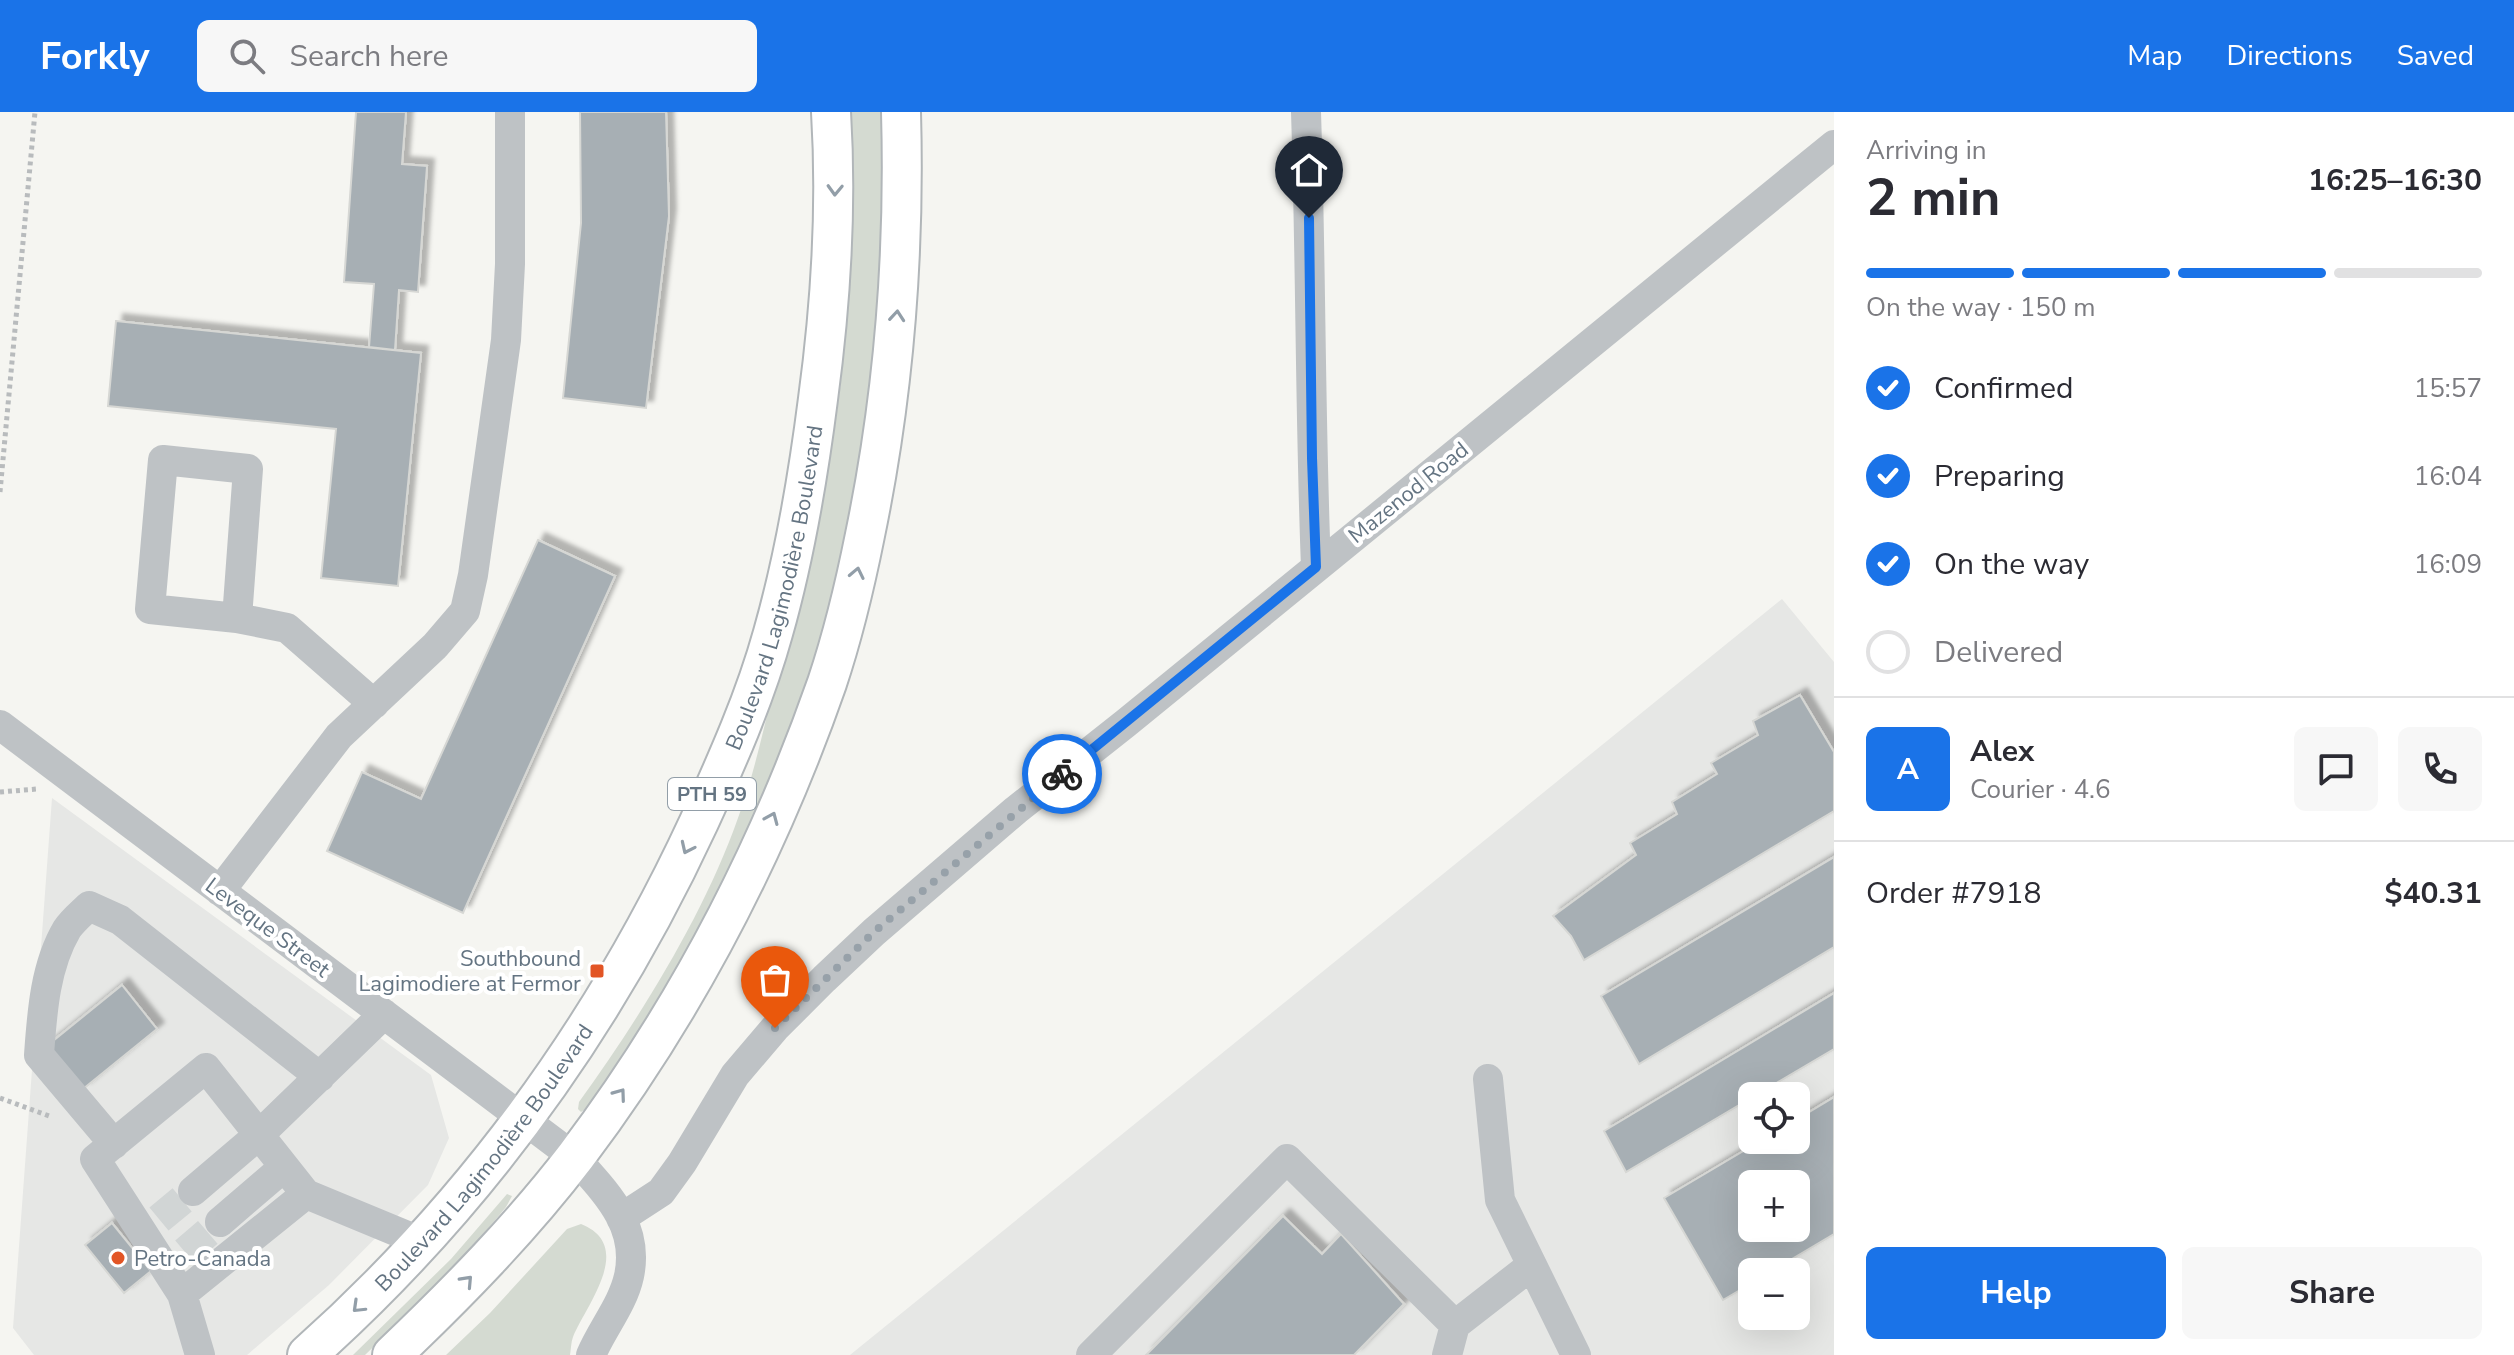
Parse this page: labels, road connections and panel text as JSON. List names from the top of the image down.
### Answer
{
  "streets": {
    "main road": ["Boulevard Lagimodière Boulevard", "PTH 59"],
    "street": ["Mazenod Road", "Leveque Street"]
  },
  "crossings": [
    ["Mazenod Road", "Leveque Street"],
    ["Boulevard Lagimodière Boulevard", "Leveque Street"],
    ["PTH 59", "Leveque Street"]
  ],
  "places": {
    "transit": ["Southbound Lagimodiere at Fermor"],
    "other": ["Petro-Canada"]
  },
  "page": {
    "header": "Forkly",
    "search": "Search here",
    "nav": ["Map", "Directions", "Saved"],
    "heading": ["2 min", "Arriving in", "16:25–16:30"],
    "panel": [
      "Alex",
      "Courier · 4.6",
      "Order #7918",
      "$40.31"
    ],
    "bar": "On the way · 150 m",
    "list": [
      ["Confirmed", "15:57"],
      ["Preparing", "16:04"],
      ["On the way", "16:09"],
      "Delivered"
    ],
    "round": "A",
    "map_buttons": ["+", "−"],
    "buttons": ["Help", "Share"]
  }
}
